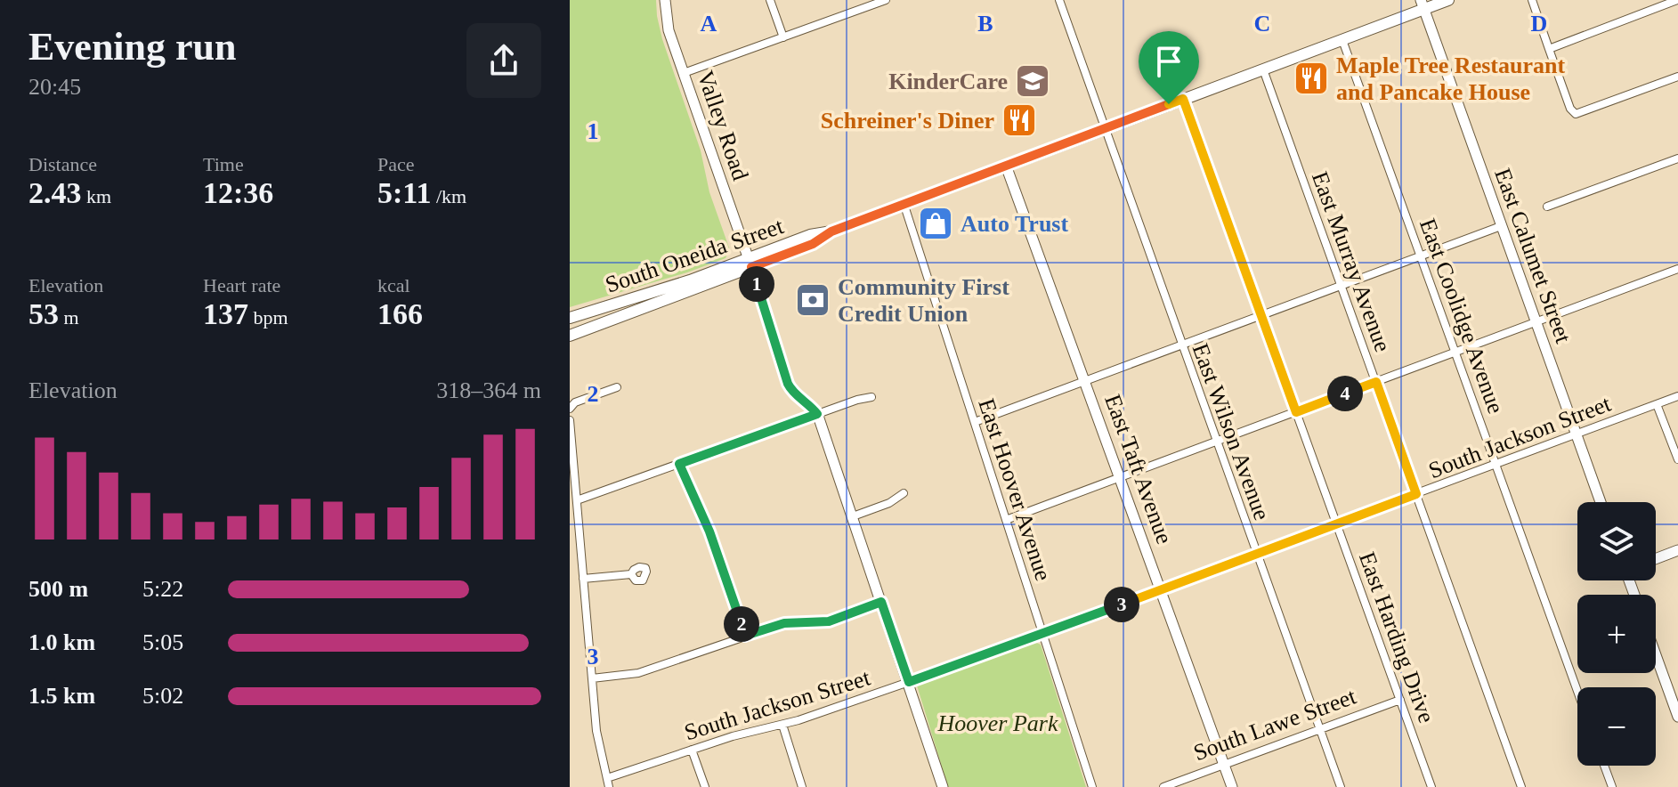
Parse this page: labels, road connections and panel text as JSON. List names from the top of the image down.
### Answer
{
  "streets": {
    "main road": ["South Oneida Street"],
    "street": [
      "Valley Road",
      "East Calumet Street",
      "East Murray Avenue",
      "East Coolidge Avenue",
      "East Wilson Avenue",
      "South Jackson Street",
      "East Taft Avenue",
      "East Hoover Avenue",
      "East Harding Drive",
      "South Lawe Street"
    ]
  },
  "crossings": [
    ["Valley Road", "South Oneida Street"],
    ["South Oneida Street", "East Calumet Street"],
    ["South Oneida Street", "East Murray Avenue"],
    ["South Oneida Street", "East Coolidge Avenue"],
    ["South Oneida Street", "East Wilson Avenue"],
    ["South Oneida Street", "East Taft Avenue"],
    ["South Oneida Street", "East Hoover Avenue"],
    ["South Oneida Street", "East Harding Drive"],
    ["East Calumet Street", "South Jackson Street"],
    ["East Murray Avenue", "South Jackson Street"],
    ["East Coolidge Avenue", "South Jackson Street"],
    ["East Wilson Avenue", "South Jackson Street"],
    ["East Wilson Avenue", "South Lawe Street"],
    ["South Jackson Street", "East Taft Avenue"],
    ["South Jackson Street", "East Hoover Avenue"],
    ["South Jackson Street", "East Harding Drive"],
    ["East Taft Avenue", "South Lawe Street"],
    ["East Harding Drive", "South Lawe Street"]
  ],
  "parks": ["Hoover Park"],
  "places": {
    "restaurant": ["Maple Tree Restaurant and Pancake House", "Schreiner's Diner"],
    "school or university": ["KinderCare"],
    "shop": ["Auto Trust"],
    "bank": ["Community First Credit Union"]
  },
  "page": {
    "heading": ["Evening run", "20:45"],
    "stats": [
      ["Distance", "2.43 km"],
      ["Time", "12:36"],
      ["Pace", "5:11 /km"],
      ["Elevation", "53 m"],
      ["Heart rate", "137 bpm"],
      ["kcal", "166"]
    ],
    "pins": [
      "1",
      "4",
      "3",
      "2"
    ],
    "chart": ["Elevation", "318–364 m"],
    "map_buttons": ["+", "−"],
    "list": [
      {
        "name": "500 m",
        "note": "5:22"
      },
      {
        "name": "1.0 km",
        "note": "5:05"
      },
      {
        "name": "1.5 km",
        "note": "5:02"
      }
    ]
  },
  "grid": {
    "columns": [
      "A",
      "B",
      "C",
      "D"
    ],
    "rows": ["1", "2", "3"]
  }
}
